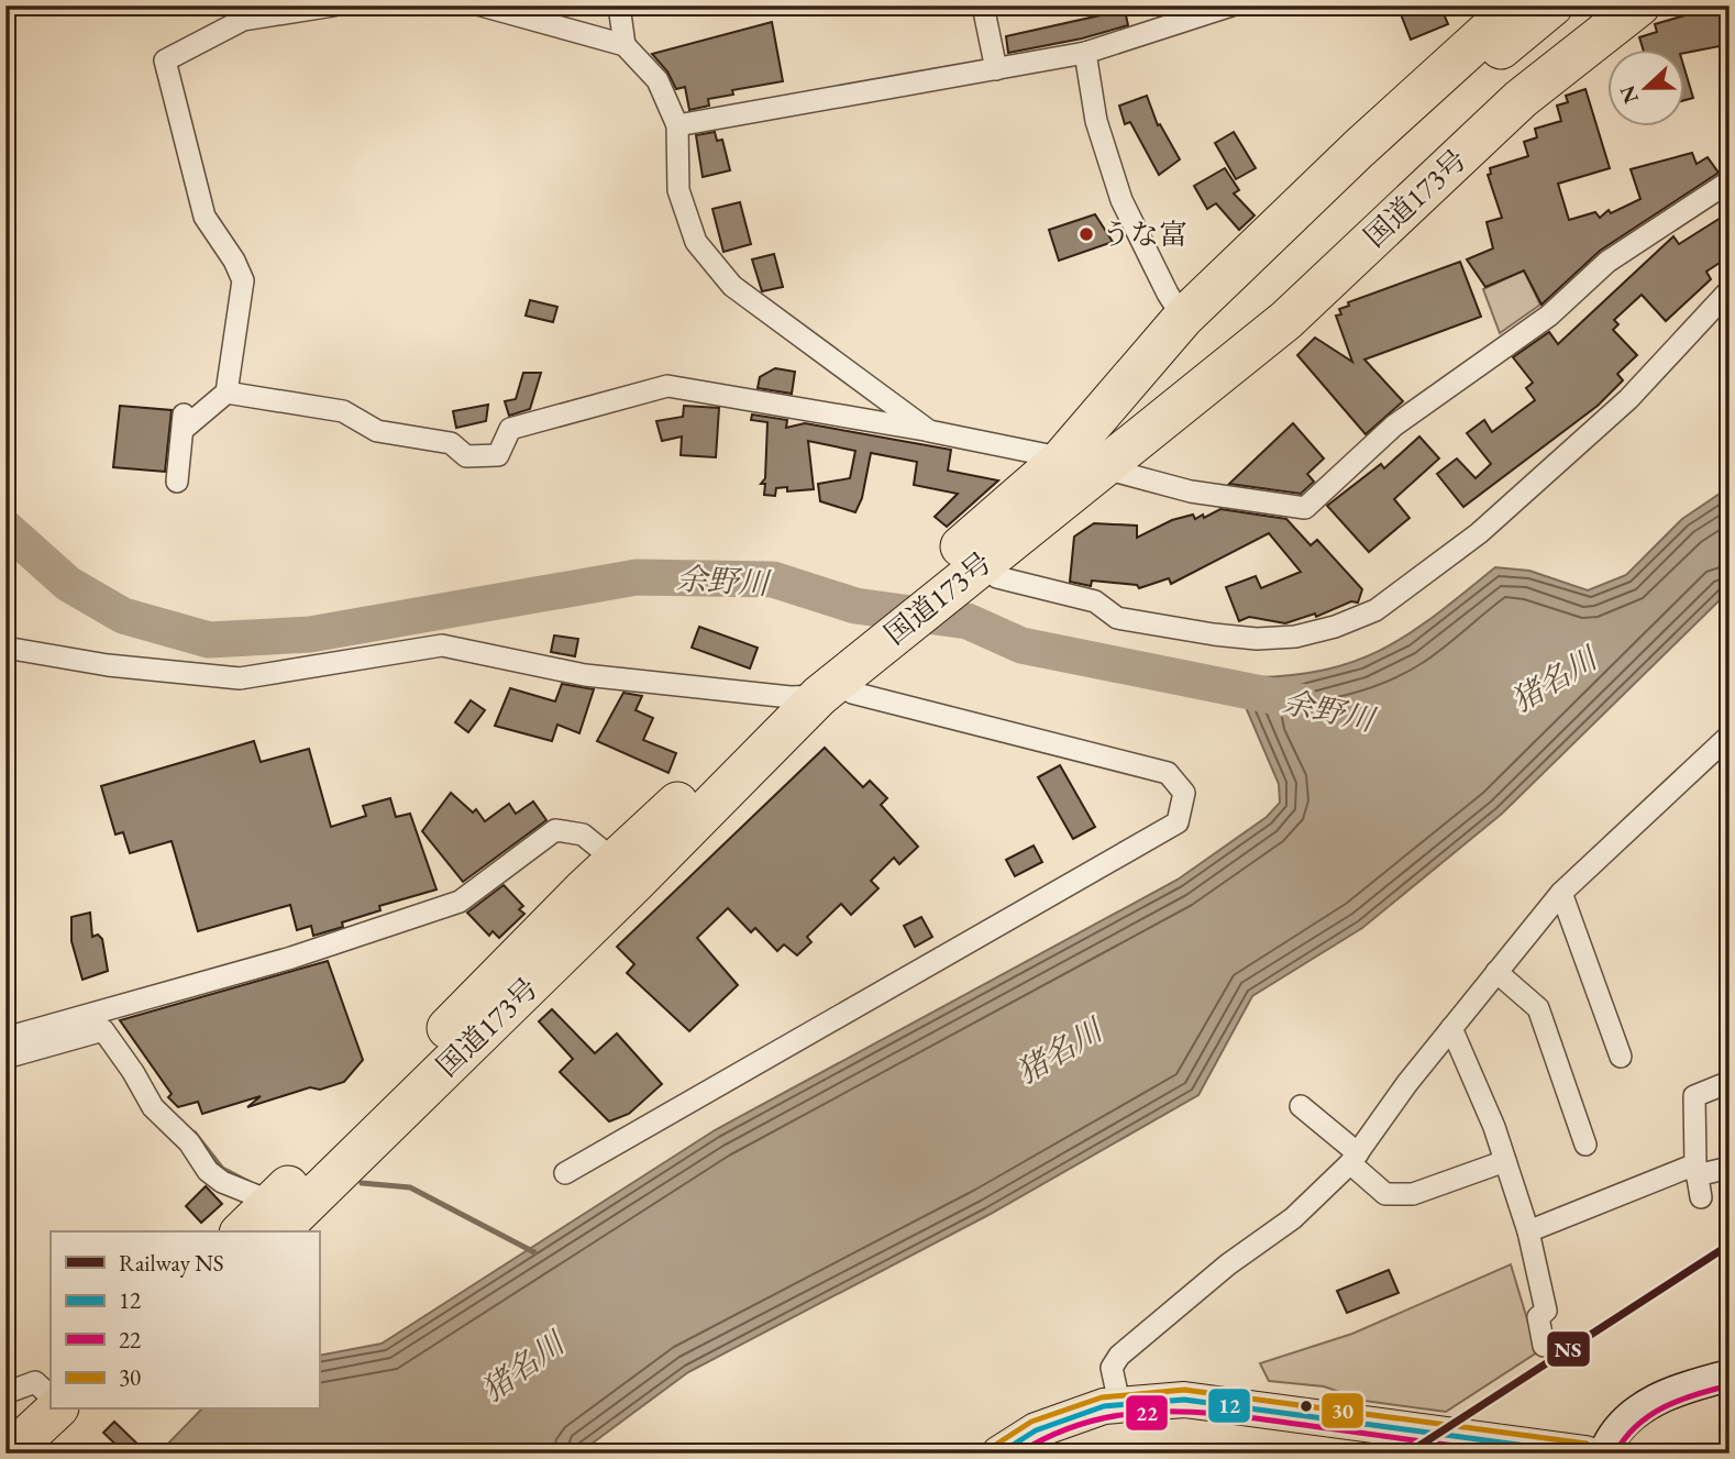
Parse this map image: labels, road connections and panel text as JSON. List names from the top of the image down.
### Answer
{
  "streets": {
    "highway": ["国道173号"]
  },
  "water": ["余野川", "猪名川"],
  "places": ["うな富"],
  "lines": [
    "rail line NS",
    "transit line 22",
    "transit line 30",
    "transit line 12"
  ],
  "legend": [
    "Railway NS",
    "12",
    "22",
    "30"
  ],
  "north": "left"
}
